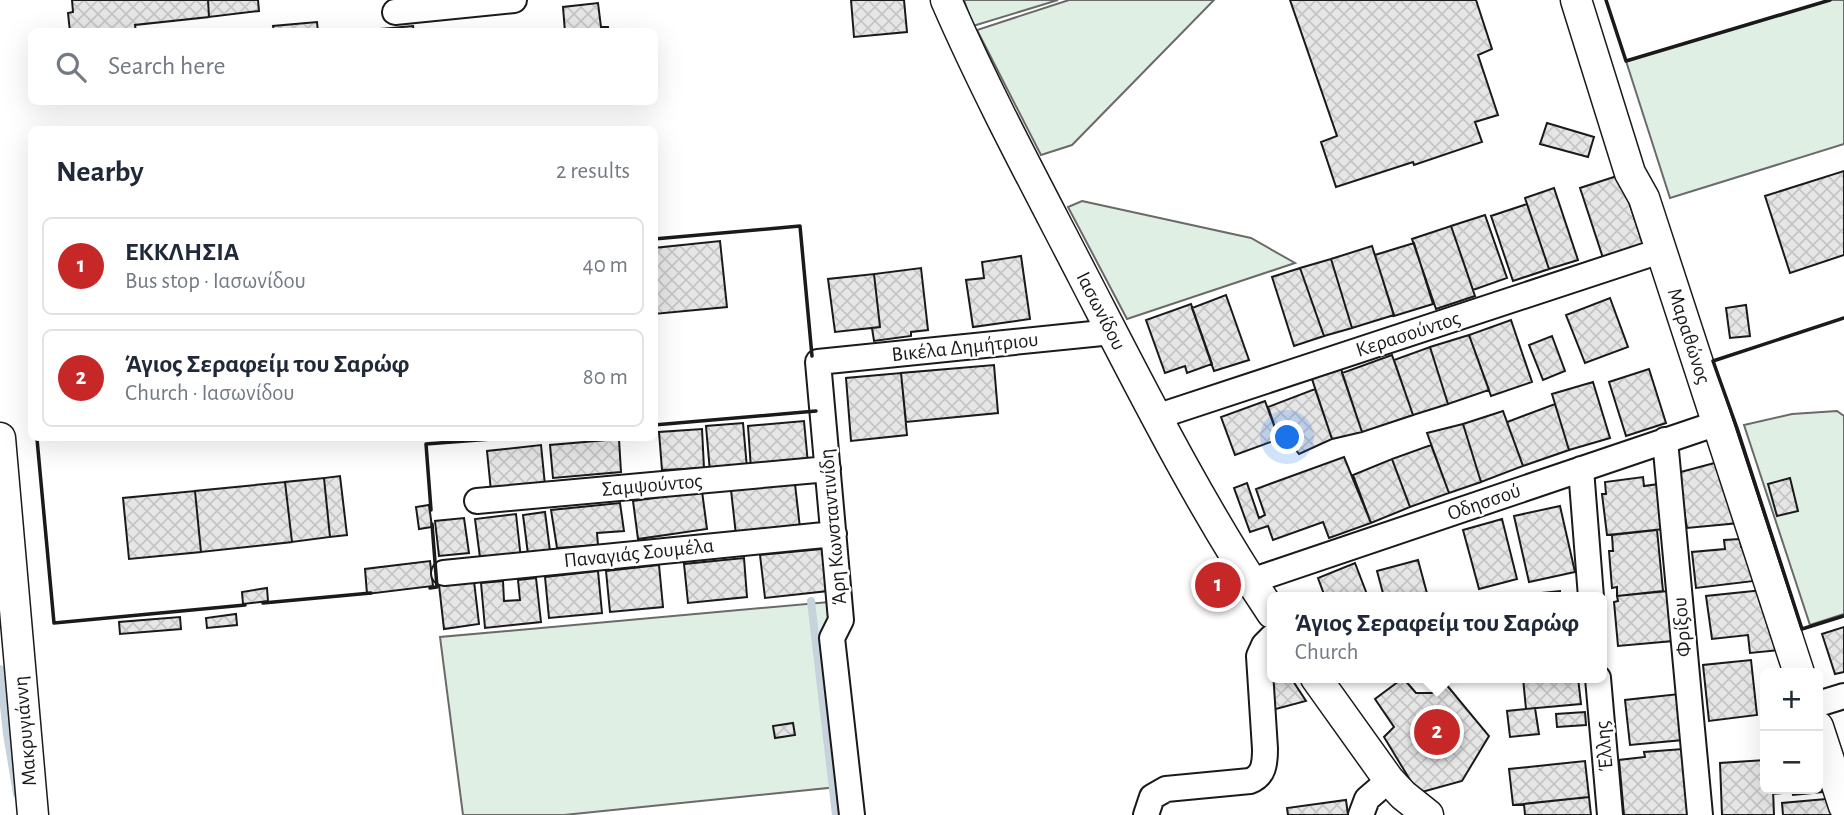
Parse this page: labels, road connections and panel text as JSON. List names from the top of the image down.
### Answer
{
  "streets": {
    "street": [
      "Ιασωνίδου",
      "Κερασούντος",
      "Μαραθώνος",
      "Βικέλα Δημήτριου",
      "Σαμψούντος",
      "Οδησσού",
      "Άρη Κωνσταντινίδη",
      "Παναγιάς Σουμέλα",
      "Φρίξου",
      "Μακρυγιάννη",
      "Έλλης"
    ]
  },
  "crossings": [
    ["Ιασωνίδου", "Κερασούντος"],
    ["Ιασωνίδου", "Βικέλα Δημήτριου"],
    ["Ιασωνίδου", "Οδησσού"],
    ["Κερασούντος", "Μαραθώνος"],
    ["Μαραθώνος", "Οδησσού"],
    ["Βικέλα Δημήτριου", "Άρη Κωνσταντινίδη"],
    ["Σαμψούντος", "Άρη Κωνσταντινίδη"],
    ["Οδησσού", "Φρίξου"],
    ["Άρη Κωνσταντινίδη", "Παναγιάς Σουμέλα"]
  ],
  "page": {
    "search": "Search here",
    "heading": ["Nearby", "2 results"],
    "list": [
      {
        "mark": "1",
        "name": "ΕΚΚΛΗΣΙΑ",
        "note": "Bus stop · Ιασωνίδου",
        "value": "40 m"
      },
      {
        "mark": "2",
        "name": "Άγιος Σεραφείμ του Σαρώφ",
        "note": "Church · Ιασωνίδου",
        "value": "80 m"
      }
    ],
    "pins": ["1", "2"],
    "popup": ["Άγιος Σεραφείμ του Σαρώφ", "Church"],
    "map_buttons": ["+", "−"]
  }
}
